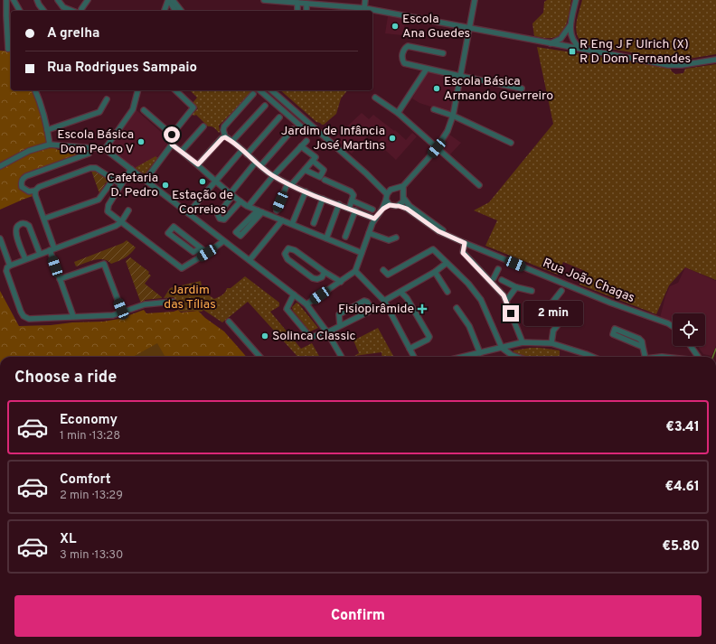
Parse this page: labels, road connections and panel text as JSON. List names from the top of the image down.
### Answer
{
  "streets": {
    "street": ["Rua João Chagas"]
  },
  "parks": ["Jardim das Tílias"],
  "places": {
    "other": [
      "Escola Ana Guedes",
      "Escola Básica Armando Guerreiro",
      "Jardim de Infância José Martins",
      "Escola Básica Dom Pedro V",
      "Estação de Correios",
      "Cafetaria D. Pedro",
      "Solinca Classic"
    ],
    "transit": ["R Eng J F Ulrich (X) R D Dom Fernandes"],
    "health": ["Fisiopirâmide"]
  },
  "page": {
    "banner": ["A grelha", "Rua Rodrigues Sampaio"],
    "bubble": "2 min",
    "heading": "Choose a ride",
    "list": [
      {
        "name": "Economy",
        "note": "1 min · 13:28",
        "value": "€3.41"
      },
      {
        "name": "Comfort",
        "note": "2 min · 13:29",
        "value": "€4.61"
      },
      {
        "name": "XL",
        "note": "3 min · 13:30",
        "value": "€5.80"
      }
    ],
    "buttons": "Confirm"
  }
}
